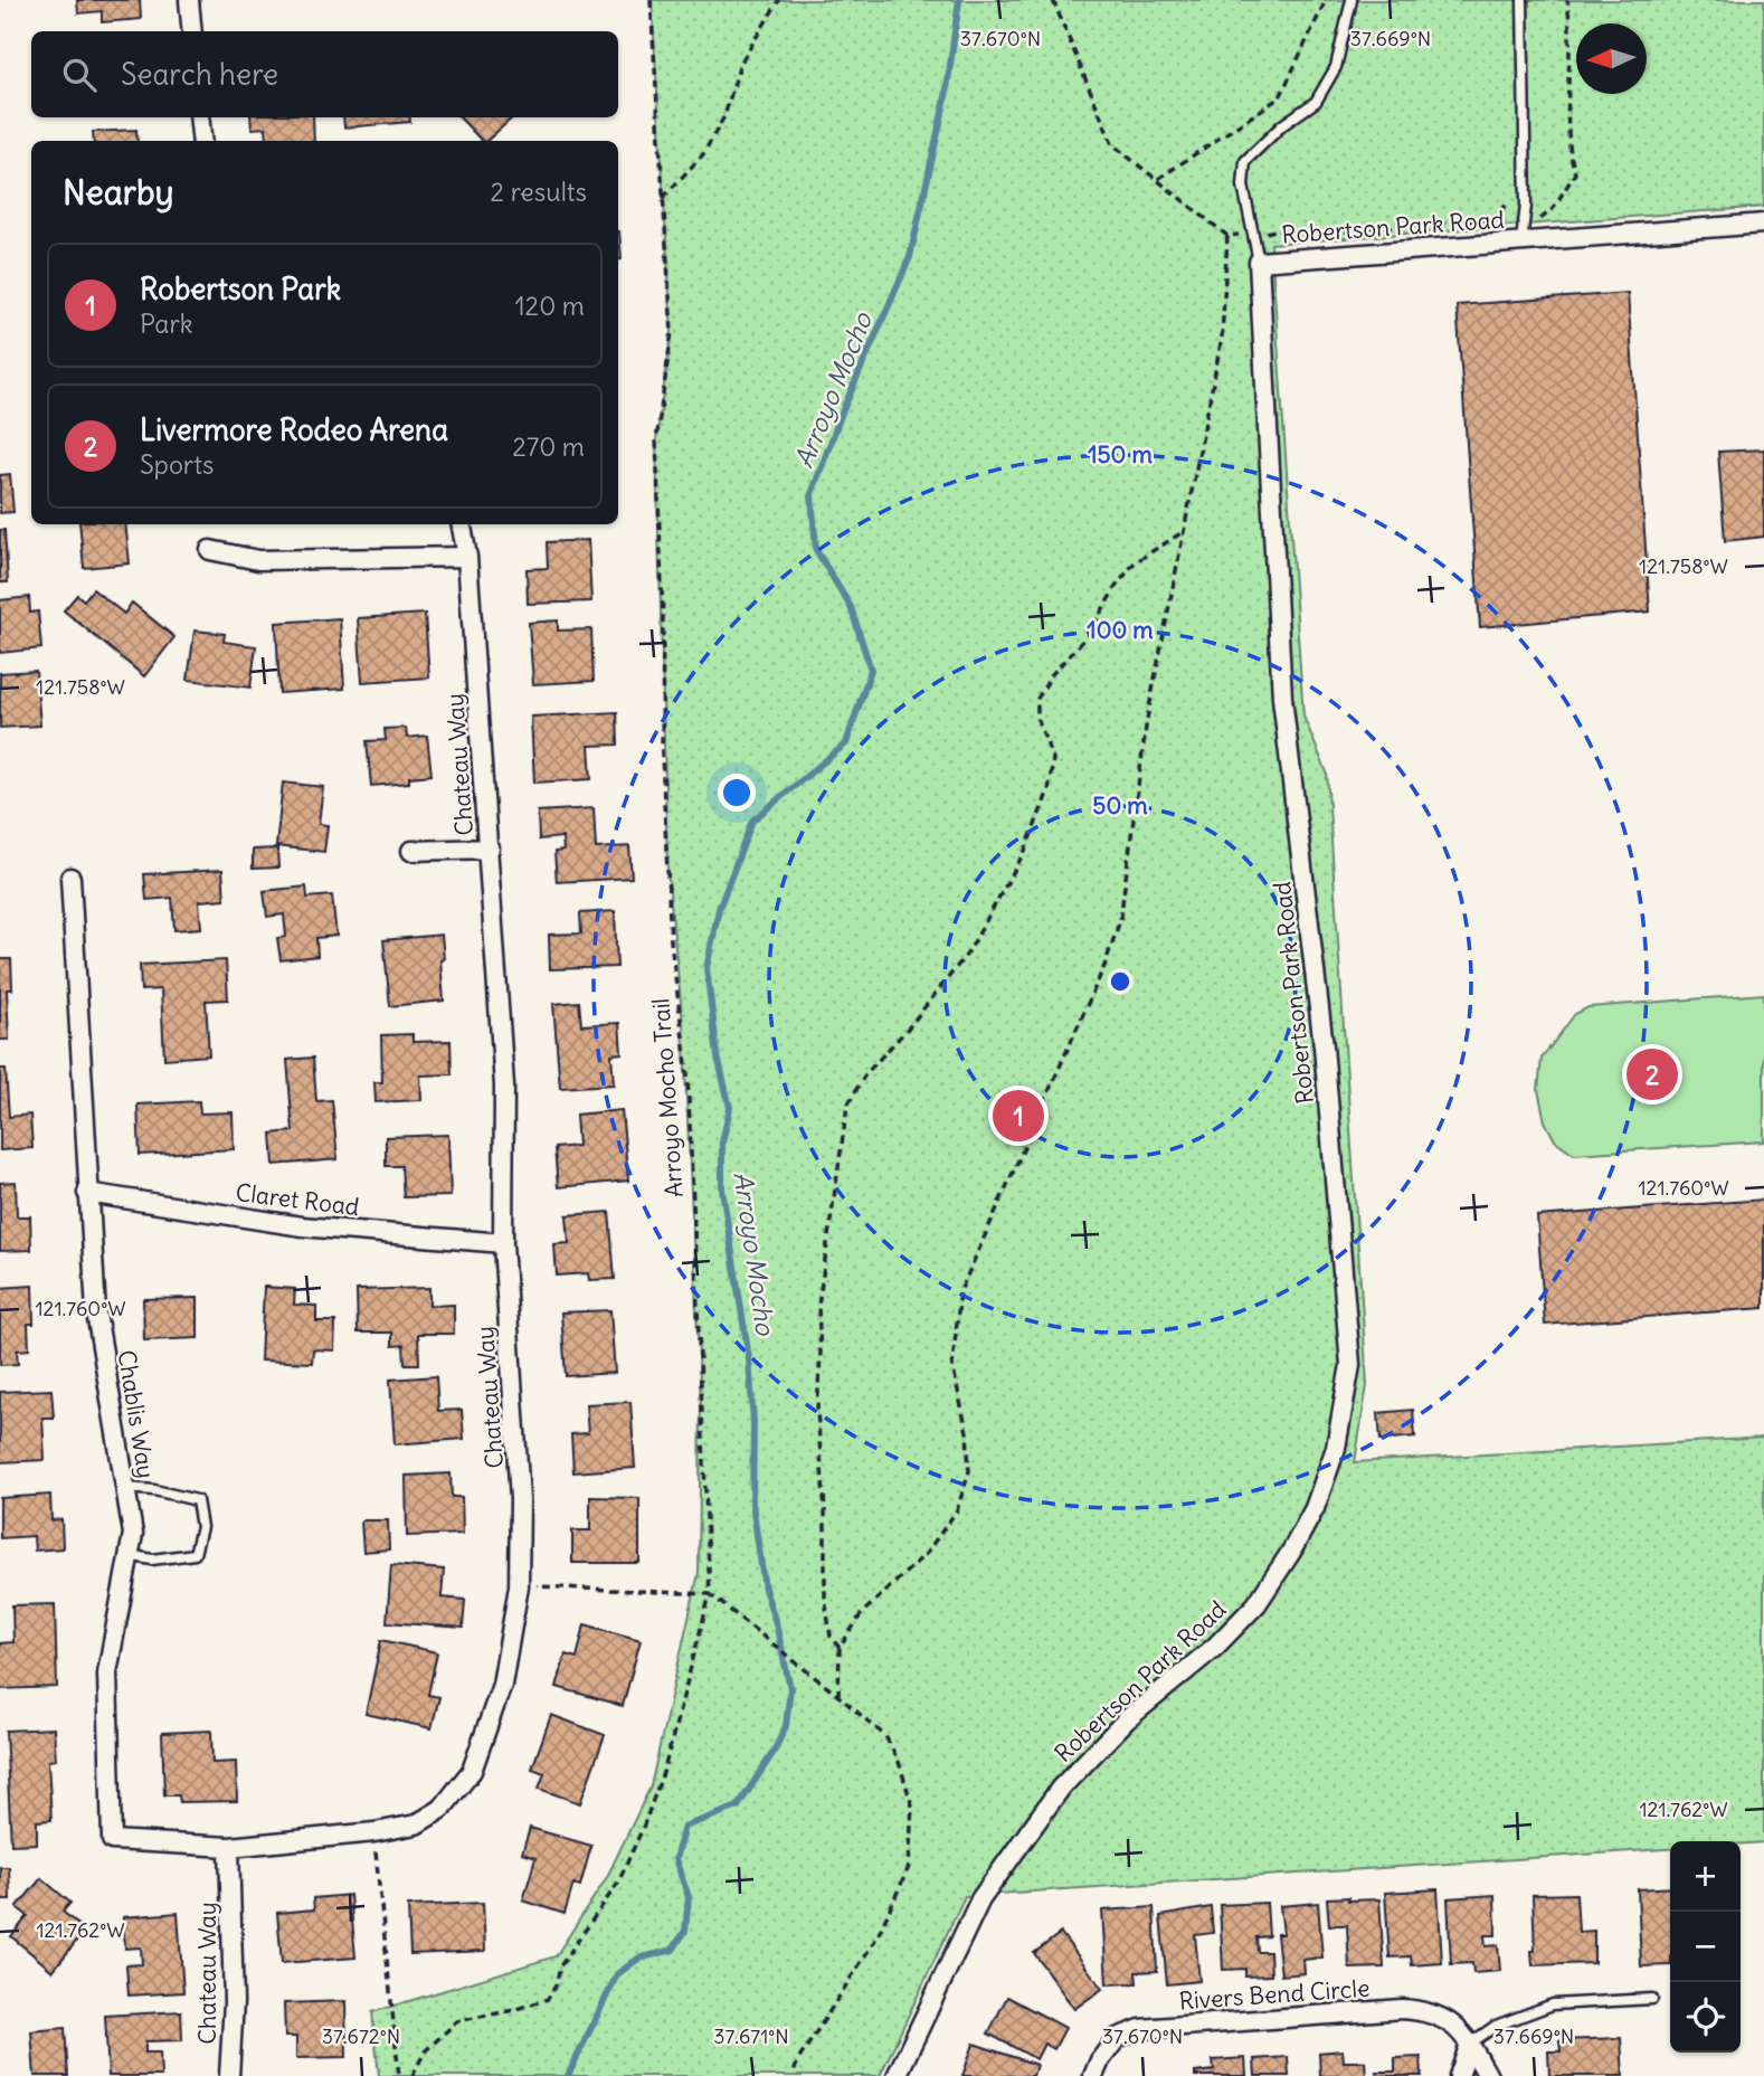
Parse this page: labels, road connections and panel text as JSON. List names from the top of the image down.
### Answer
{
  "streets": {
    "street": [
      "Robertson Park Road",
      "Chateau Way",
      "Claret Road",
      "Chablis Way",
      "Rivers Bend Circle"
    ],
    "path": ["Arroyo Mocho Trail"]
  },
  "crossings": [
    ["Chateau Way", "Claret Road"],
    ["Chateau Way", "Chablis Way"],
    ["Claret Road", "Chablis Way"]
  ],
  "water": ["Arroyo Mocho"],
  "north": "left",
  "page": {
    "search": "Search here",
    "heading": ["Nearby", "2 results"],
    "list": [
      {
        "mark": "1",
        "name": "Robertson Park",
        "note": "Park",
        "value": "120 m"
      },
      {
        "mark": "2",
        "name": "Livermore Rodeo Arena",
        "note": "Sports",
        "value": "270 m"
      }
    ],
    "pins": ["2", "1"],
    "map_buttons": ["+", "−"]
  },
  "coordinates": [
    "37.670°N",
    "37.669°N",
    "121.758°W",
    "121.760°W",
    "121.762°W",
    "37.672°N",
    "37.671°N"
  ],
  "rings": ["150 m", "100 m", "50 m"]
}
